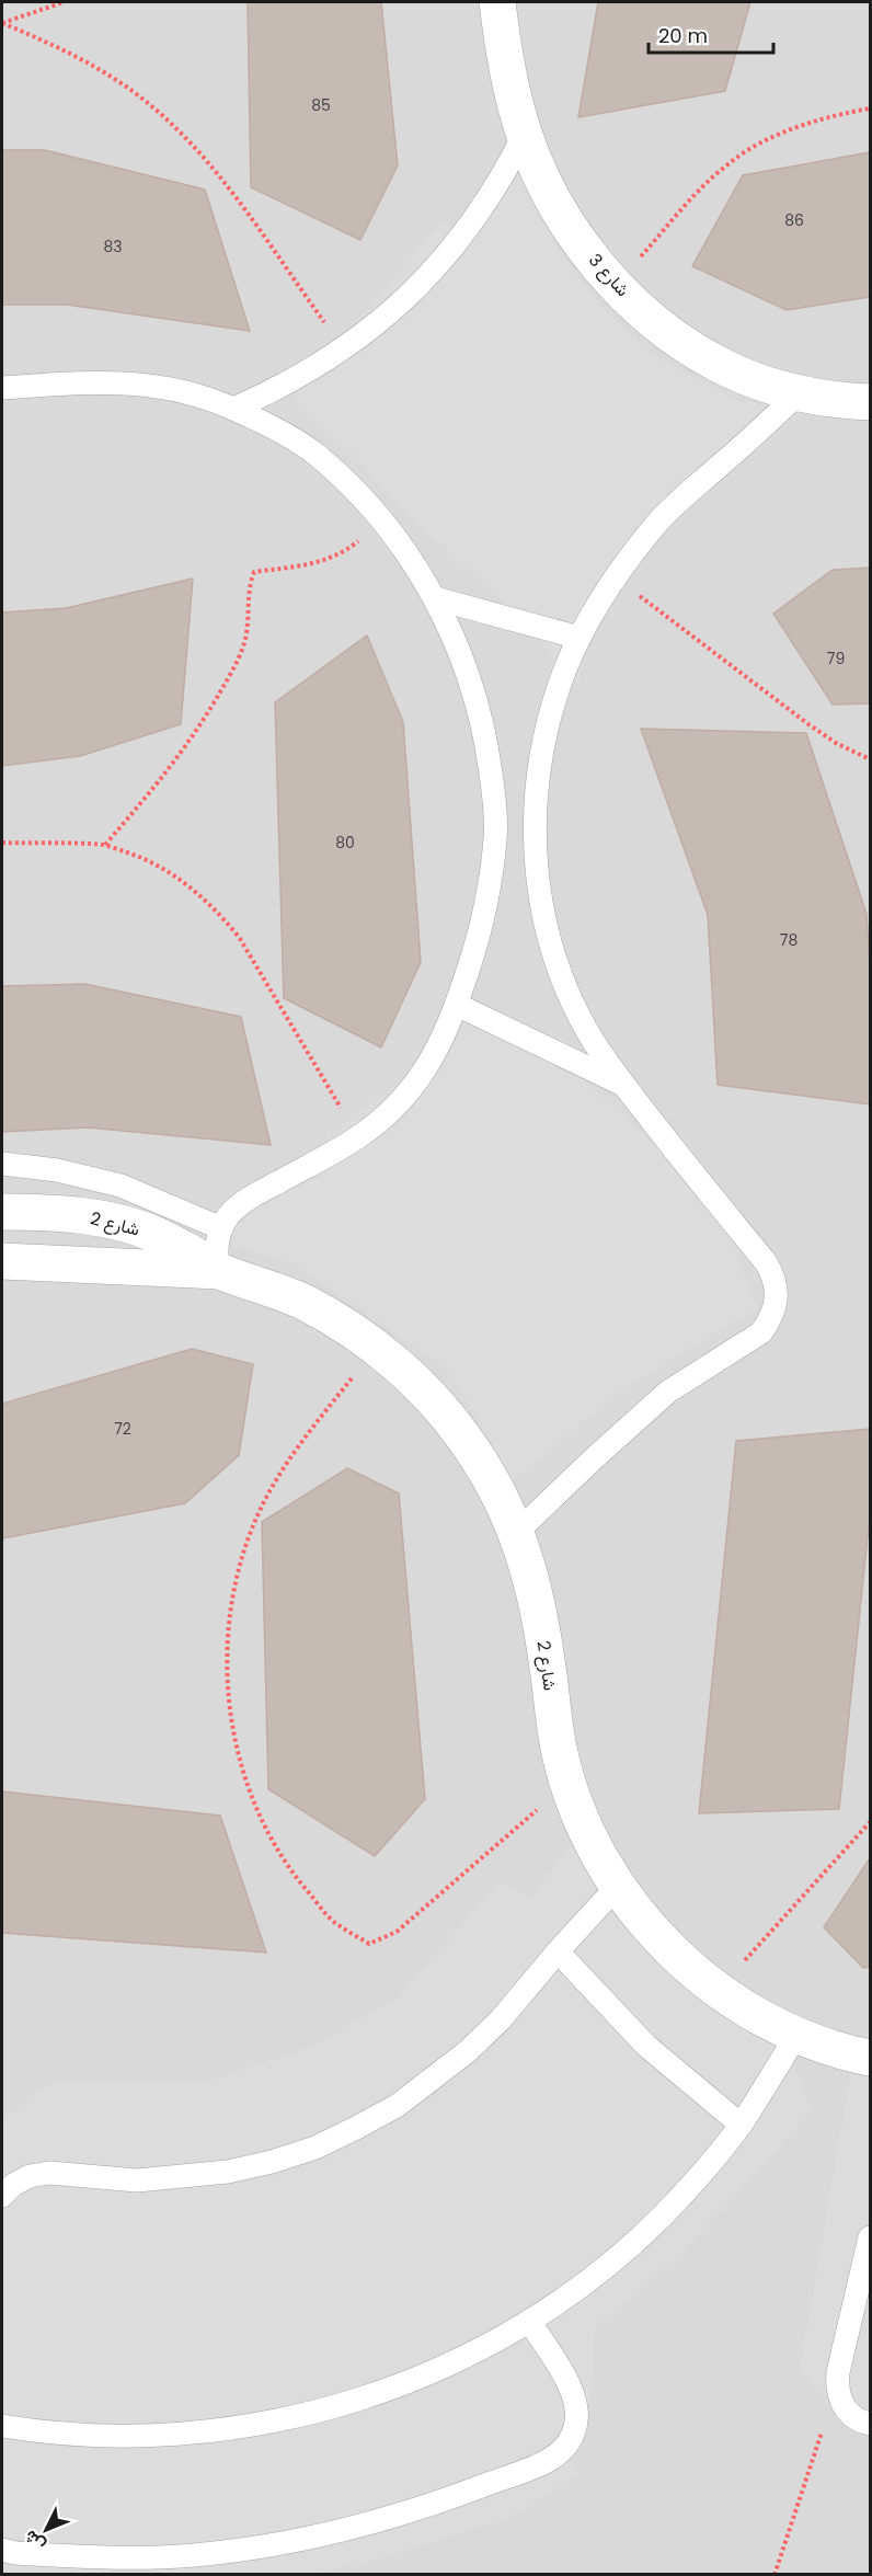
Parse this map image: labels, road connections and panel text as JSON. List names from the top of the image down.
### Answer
{
  "streets": {
    "street": ["شارع 3", "شارع 2"]
  },
  "house_numbers": [
    "85",
    "86",
    "83",
    "79",
    "80",
    "78",
    "72"
  ],
  "scale_bar": "20 m",
  "north": "bottom left"
}
